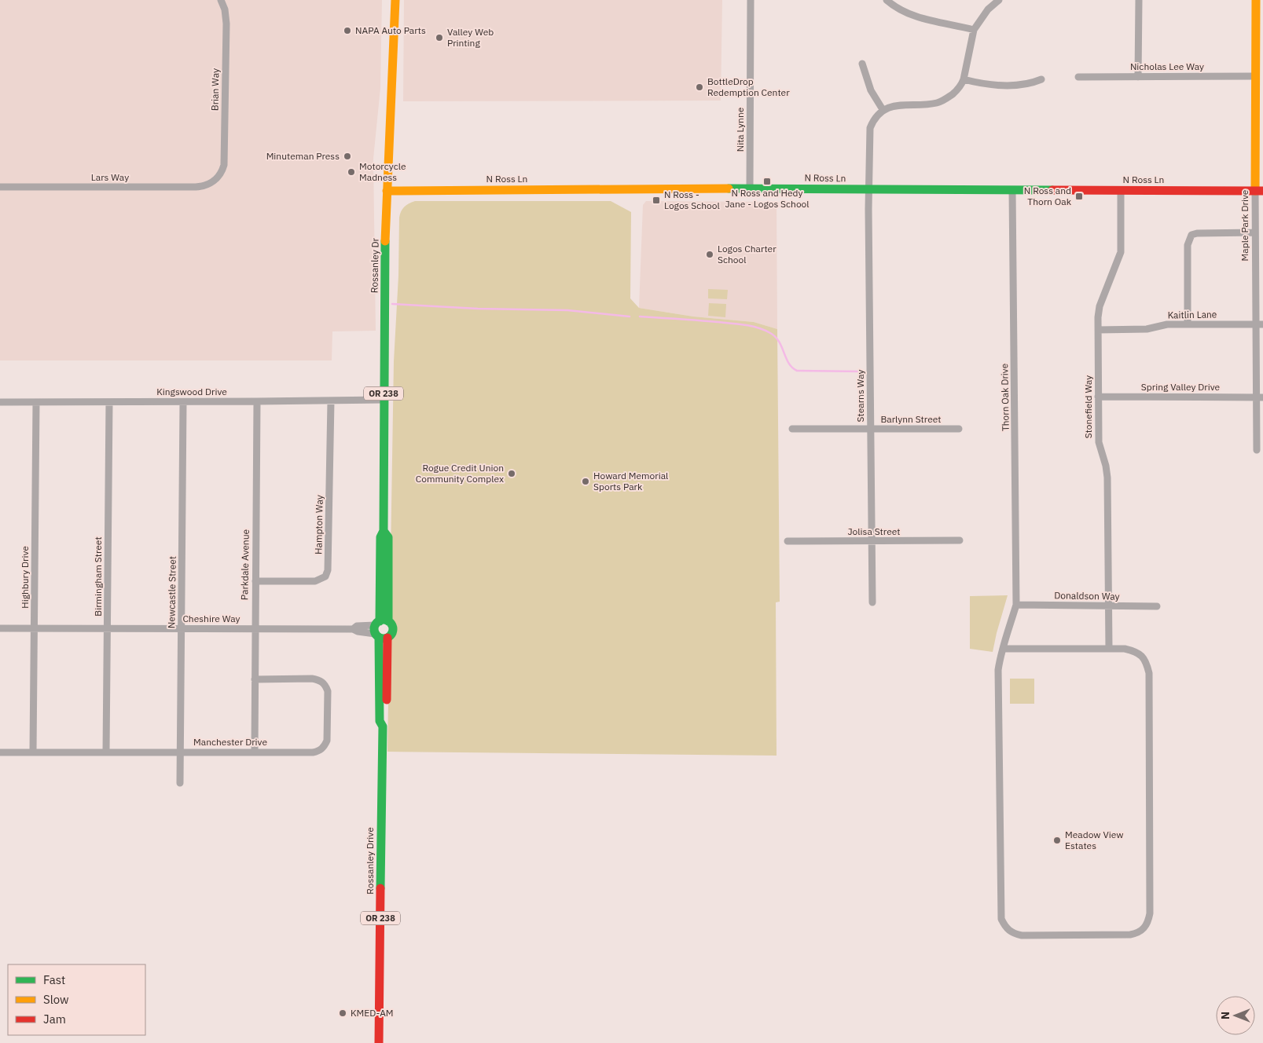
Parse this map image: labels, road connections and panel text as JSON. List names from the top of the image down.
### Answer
{
  "streets": {
    "main road": [
      "N Ross Ln",
      "Maple Park Drive",
      "Rossanley Dr",
      "OR 238",
      "Rossanley Drive"
    ],
    "street": [
      "Nicholas Lee Way",
      "Brian Way",
      "Nita Lynne",
      "Lars Way",
      "Kaitlin Lane",
      "Spring Valley Drive",
      "Kingswood Drive",
      "Stearns Way",
      "Thorn Oak Drive",
      "Stonefield Way",
      "Barlynn Street",
      "Hampton Way",
      "Jolisa Street",
      "Parkdale Avenue",
      "Birmingham Street",
      "Highbury Drive",
      "Newcastle Street",
      "Donaldson Way",
      "Cheshire Way",
      "Manchester Drive"
    ]
  },
  "crossings": [
    ["Nicholas Lee Way", "Maple Park Drive"],
    ["Brian Way", "Lars Way"],
    ["Nita Lynne", "N Ross Ln"],
    ["N Ross Ln", "Maple Park Drive"],
    ["N Ross Ln", "Rossanley Dr"],
    ["N Ross Ln", "Stearns Way"],
    ["N Ross Ln", "Thorn Oak Drive"],
    ["N Ross Ln", "Stonefield Way"],
    ["Maple Park Drive", "Kaitlin Lane"],
    ["Maple Park Drive", "Spring Valley Drive"],
    ["Rossanley Dr", "Kingswood Drive"],
    ["Rossanley Dr", "Rossanley Drive"],
    ["Kaitlin Lane", "Stonefield Way"],
    ["Spring Valley Drive", "Stonefield Way"],
    ["Kingswood Drive", "Hampton Way"],
    ["Kingswood Drive", "Parkdale Avenue"],
    ["Kingswood Drive", "Birmingham Street"],
    ["Kingswood Drive", "Highbury Drive"],
    ["Kingswood Drive", "Newcastle Street"],
    ["Stearns Way", "Barlynn Street"],
    ["Stearns Way", "Jolisa Street"],
    ["Thorn Oak Drive", "Stonefield Way"],
    ["Thorn Oak Drive", "Donaldson Way"],
    ["Stonefield Way", "Donaldson Way"],
    ["Hampton Way", "Parkdale Avenue"],
    ["Parkdale Avenue", "Cheshire Way"],
    ["Parkdale Avenue", "Manchester Drive"],
    ["Birmingham Street", "Cheshire Way"],
    ["Birmingham Street", "Manchester Drive"],
    ["Highbury Drive", "Cheshire Way"],
    ["Highbury Drive", "Manchester Drive"],
    ["Newcastle Street", "Cheshire Way"],
    ["Newcastle Street", "Manchester Drive"],
    ["Cheshire Way", "Rossanley Drive"]
  ],
  "places": {
    "other": [
      "NAPA Auto Parts",
      "Valley Web Printing",
      "BottleDrop Redemption Center",
      "Minuteman Press",
      "Motorcycle Madness",
      "Logos Charter School",
      "Rogue Credit Union Community Complex",
      "Howard Memorial Sports Park",
      "Meadow View Estates",
      "KMED-AM"
    ],
    "transit": ["N Ross and Hedy Jane - Logos School", "N Ross and Thorn Oak", "N Ross - Logos School"]
  },
  "legend": ["Fast", "Slow", "Jam"],
  "north": "left"
}
